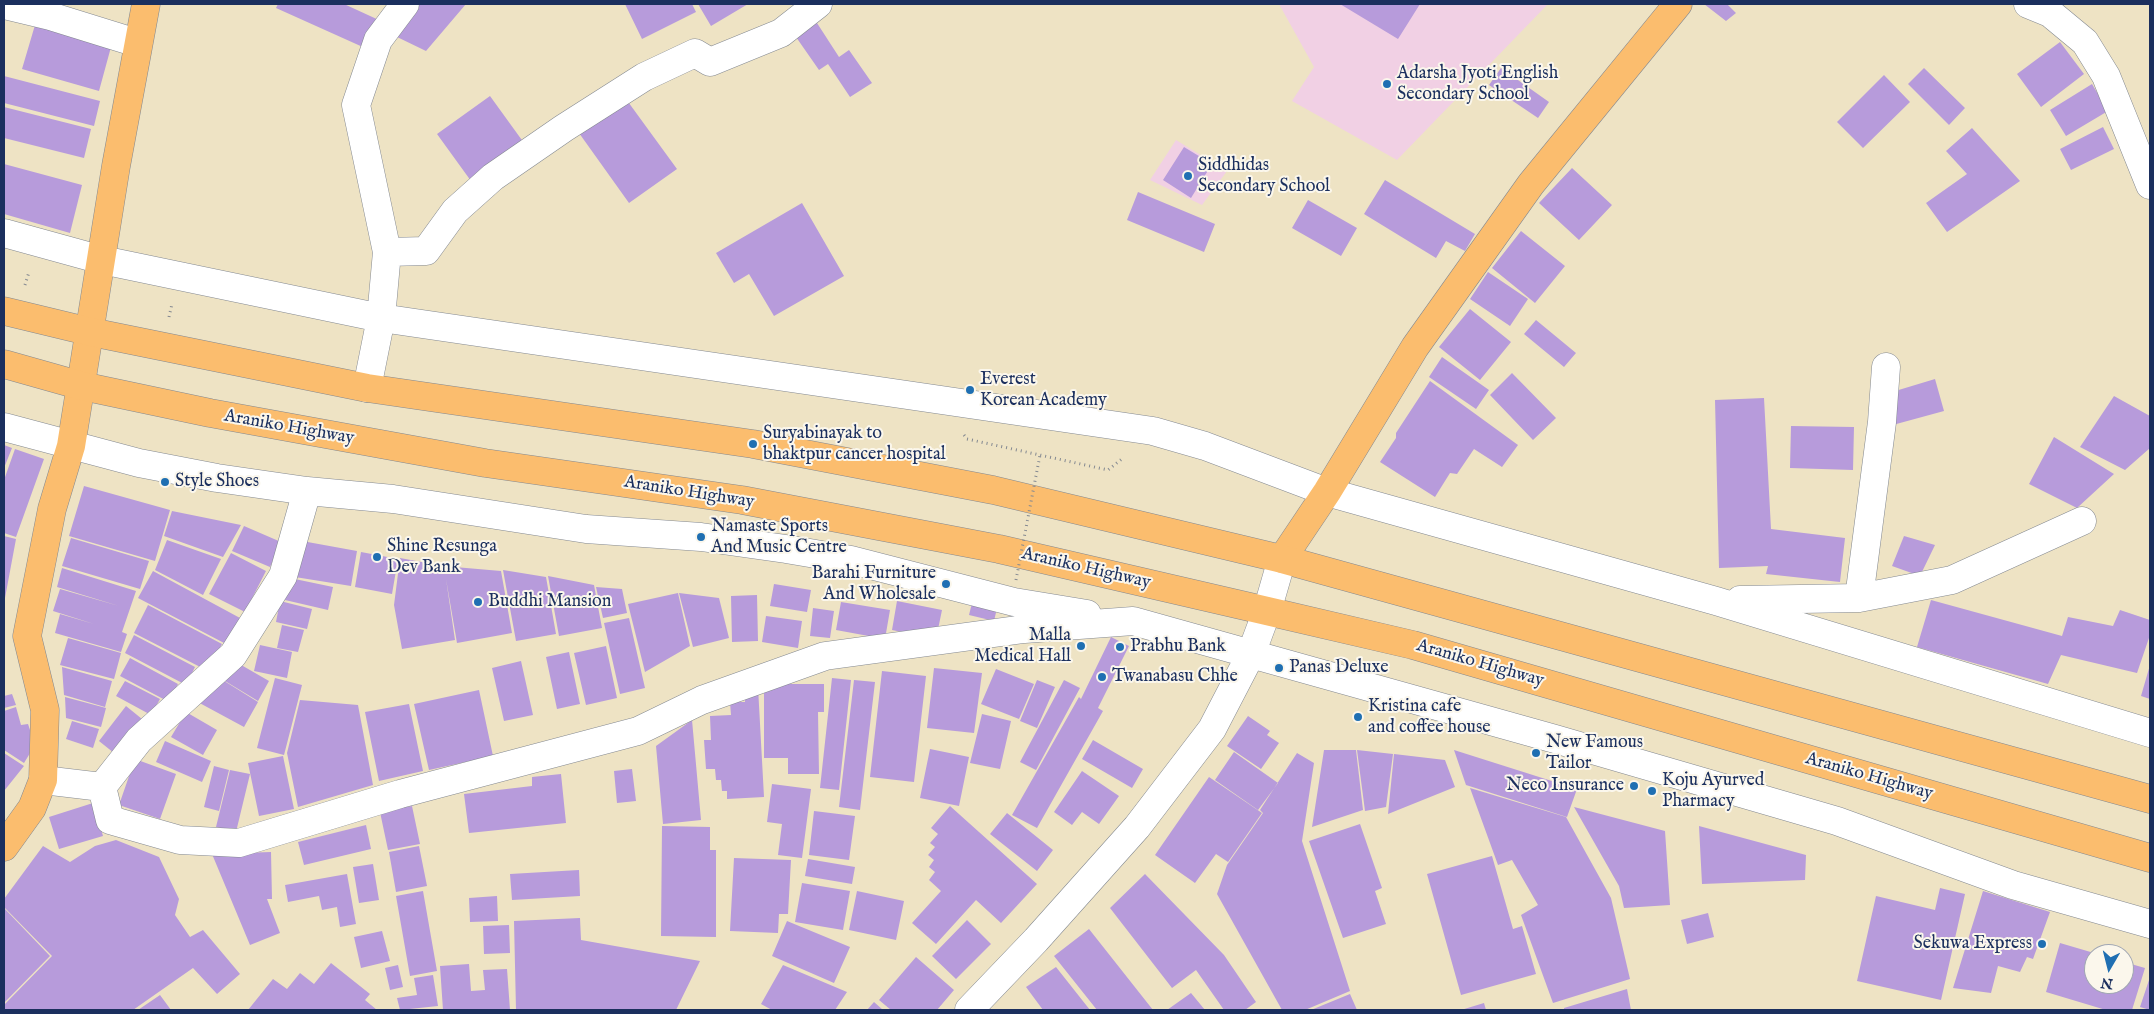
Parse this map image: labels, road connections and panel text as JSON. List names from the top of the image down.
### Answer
{
  "streets": {
    "main road": ["Araniko Highway"]
  },
  "places": [
    "Adarsha Jyoti English Secondary School",
    "Siddhidas Secondary School",
    "Everest Korean Academy",
    "Suryabinayak to bhaktpur cancer hospital",
    "Style Shoes",
    "Namaste Sports And Music Centre",
    "Shine Resunga Dev Bank",
    "Barahi Furniture And Wholesale",
    "Buddhi Mansion",
    "Malla Medical Hall",
    "Prabhu Bank",
    "Panas Deluxe",
    "Twanabasu Chhe",
    "Kristina cafe and coffee house",
    "New Famous Tailor",
    "Neco Insurance",
    "Koju Ayurved Pharmacy",
    "Sekuwa Express"
  ],
  "north": "bottom"
}
